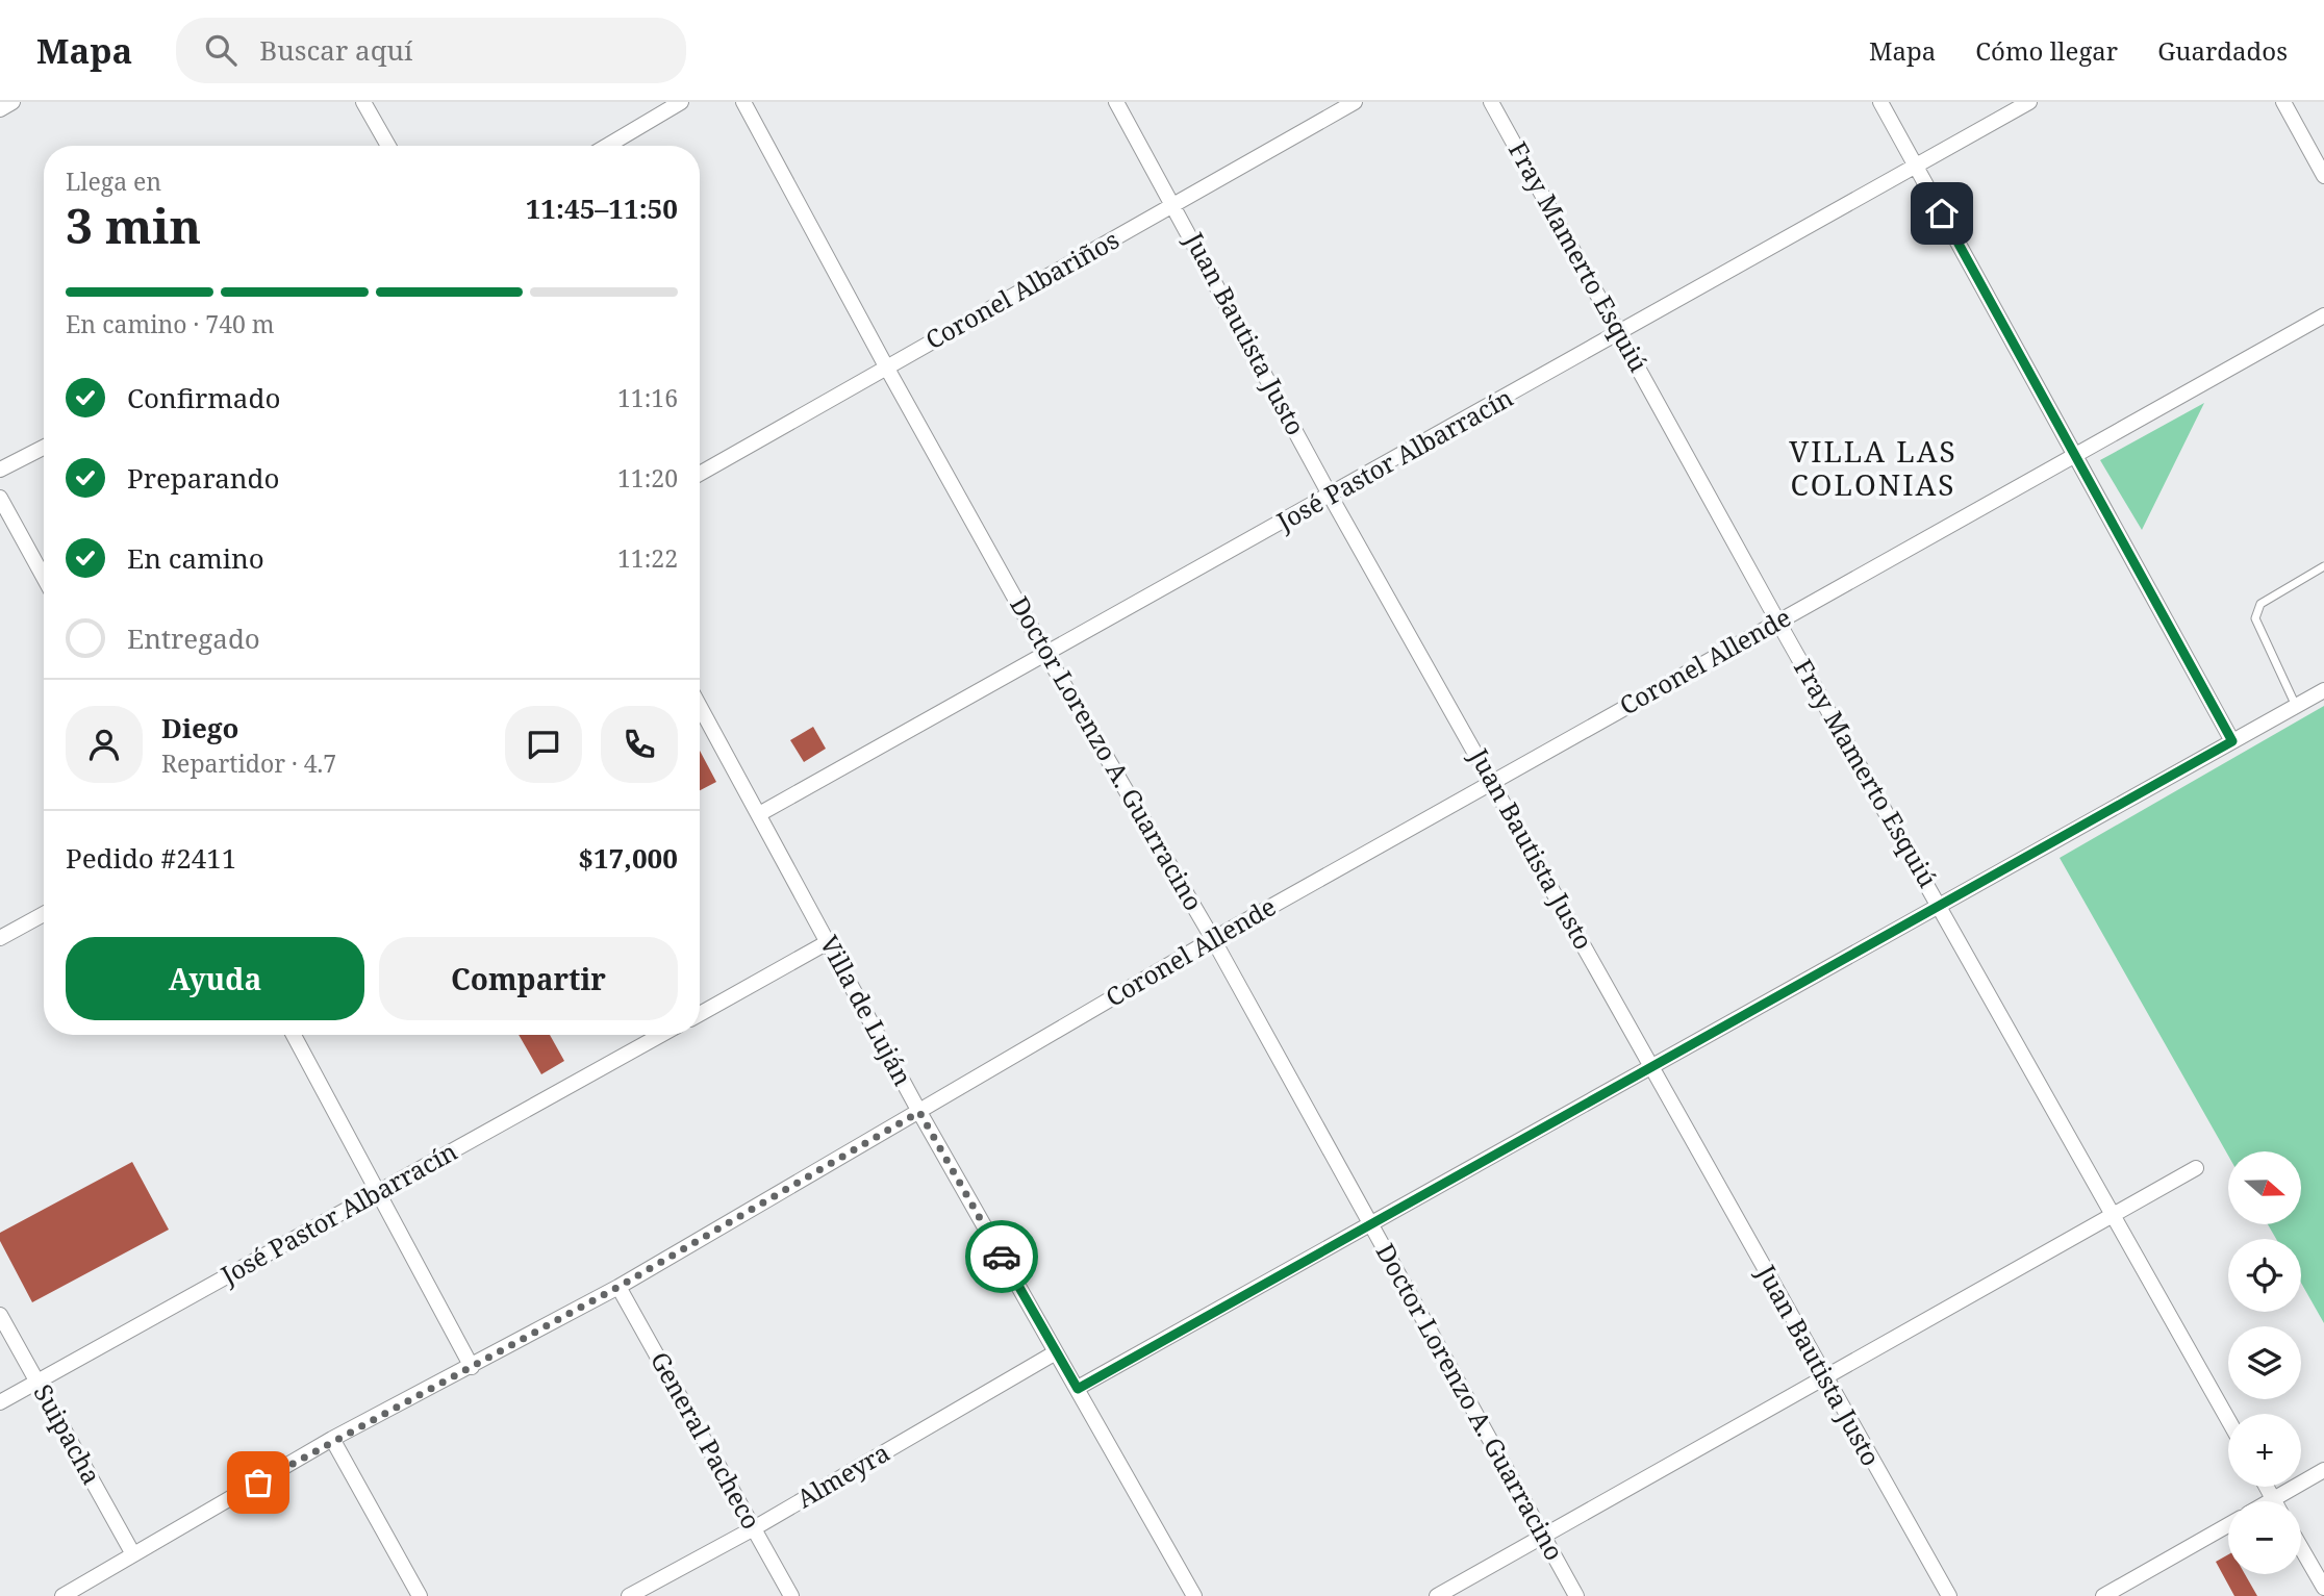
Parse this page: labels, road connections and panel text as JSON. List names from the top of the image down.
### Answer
{
  "streets": {
    "street": [
      "Fray Mamerto Esquiú",
      "Coronel Albariños",
      "Juan Bautista Justo",
      "José Pastor Albarracín",
      "Coronel Allende",
      "Doctor Lorenzo A. Guarracino",
      "Villa de Luján",
      "Suipacha",
      "General Pacheco",
      "Almeyra"
    ]
  },
  "crossings": [
    ["Fray Mamerto Esquiú", "José Pastor Albarracín"],
    ["Fray Mamerto Esquiú", "Coronel Allende"],
    ["Coronel Albariños", "Juan Bautista Justo"],
    ["Coronel Albariños", "Doctor Lorenzo A. Guarracino"],
    ["Juan Bautista Justo", "José Pastor Albarracín"],
    ["Juan Bautista Justo", "Coronel Allende"],
    ["José Pastor Albarracín", "Doctor Lorenzo A. Guarracino"],
    ["José Pastor Albarracín", "Villa de Luján"],
    ["José Pastor Albarracín", "Suipacha"],
    ["Coronel Allende", "Doctor Lorenzo A. Guarracino"],
    ["Coronel Allende", "Villa de Luján"],
    ["Coronel Allende", "Suipacha"],
    ["Coronel Allende", "General Pacheco"],
    ["Villa de Luján", "Almeyra"],
    ["General Pacheco", "Almeyra"]
  ],
  "districts": ["VILLA LAS COLONIAS"],
  "north": "right",
  "page": {
    "header": "Mapa",
    "search": "Buscar aquí",
    "nav": ["Mapa", "Cómo llegar", "Guardados"],
    "heading": ["3 min", "Llega en", "11:45–11:50"],
    "panel": [
      "Diego",
      "Repartidor · 4.7",
      "Pedido #2411",
      "$17,000"
    ],
    "bar": "En camino · 740 m",
    "list": [
      ["Confirmado", "11:16"],
      ["Preparando", "11:20"],
      ["En camino", "11:22"],
      "Entregado"
    ],
    "buttons": ["Ayuda", "Compartir"],
    "map_buttons": ["+", "−"]
  }
}
